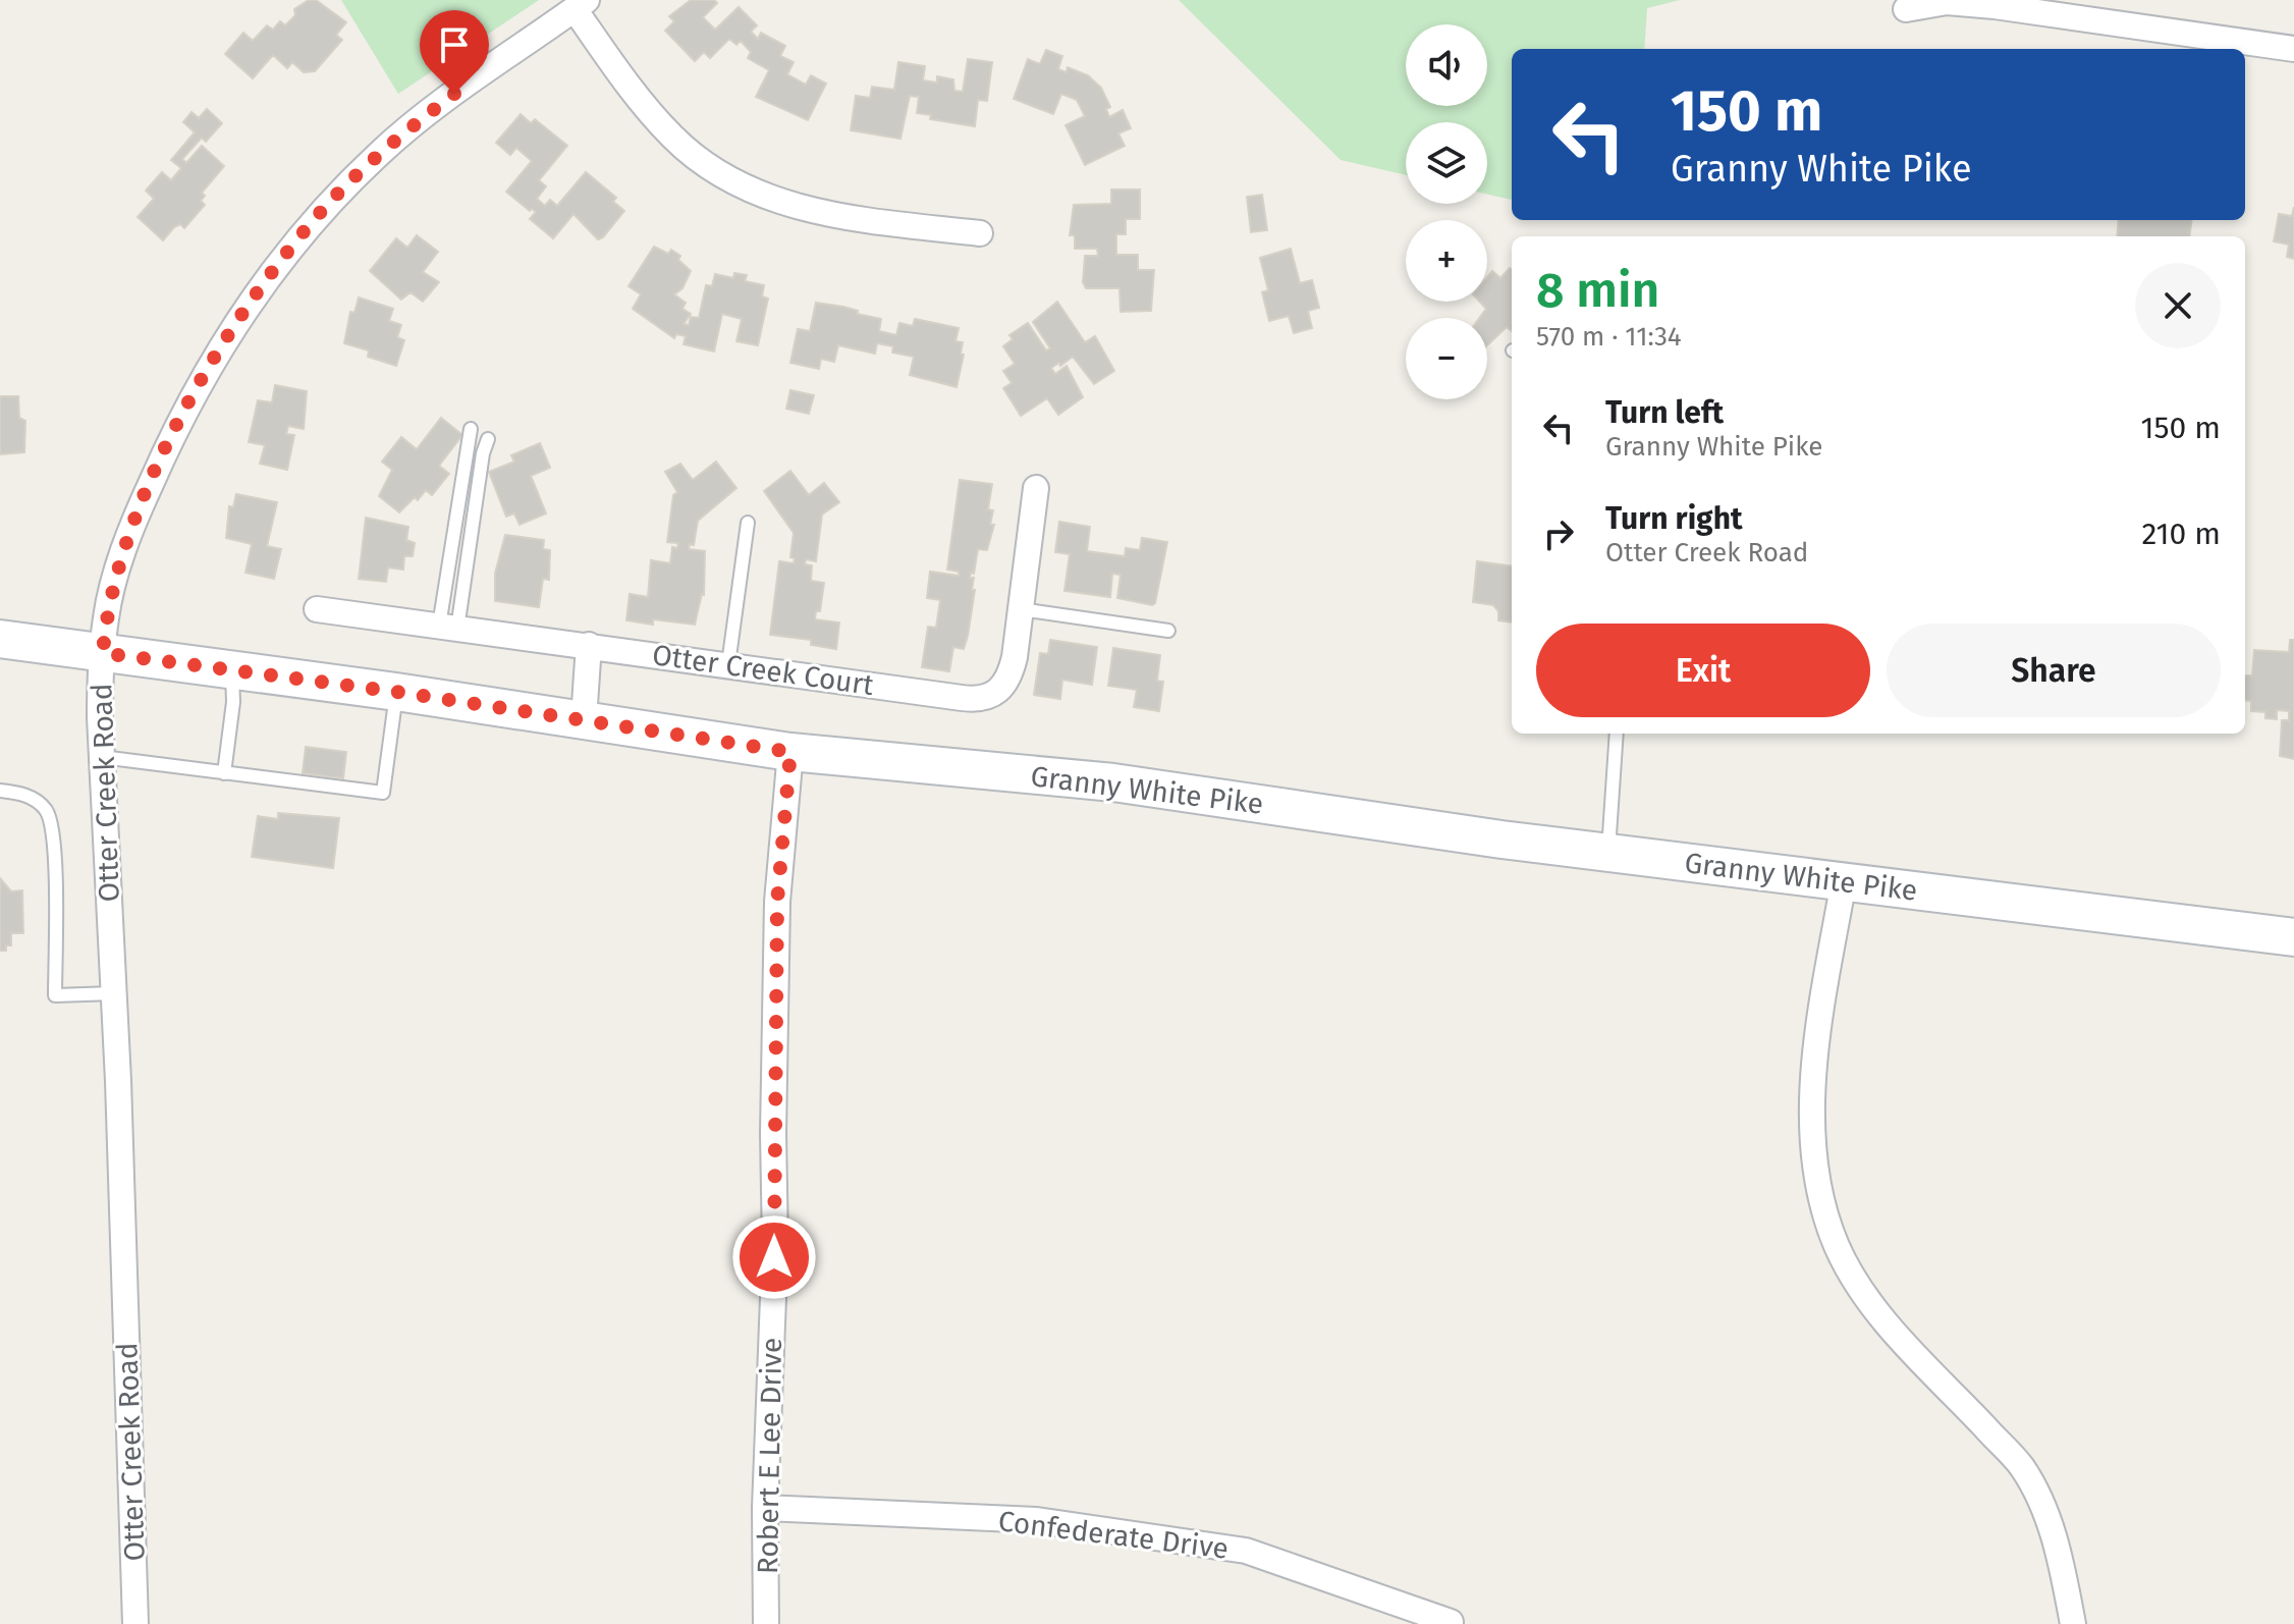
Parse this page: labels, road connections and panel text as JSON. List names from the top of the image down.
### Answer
{
  "streets": {
    "main road": ["Granny White Pike"],
    "street": [
      "Otter Creek Court",
      "Otter Creek Road",
      "Robert E Lee Drive",
      "Confederate Drive"
    ]
  },
  "crossings": [
    ["Granny White Pike", "Otter Creek Road"],
    ["Granny White Pike", "Robert E Lee Drive"],
    ["Robert E Lee Drive", "Confederate Drive"]
  ],
  "page": {
    "map_buttons": ["+", "−"],
    "turn": ["150 m", "Granny White Pike"],
    "heading": ["8 min", "570 m · 11:34"],
    "list": [
      {
        "name": "Turn left",
        "note": "Granny White Pike",
        "value": "150 m"
      },
      {
        "name": "Turn right",
        "note": "Otter Creek Road",
        "value": "210 m"
      }
    ],
    "buttons": ["Exit", "Share"]
  }
}
